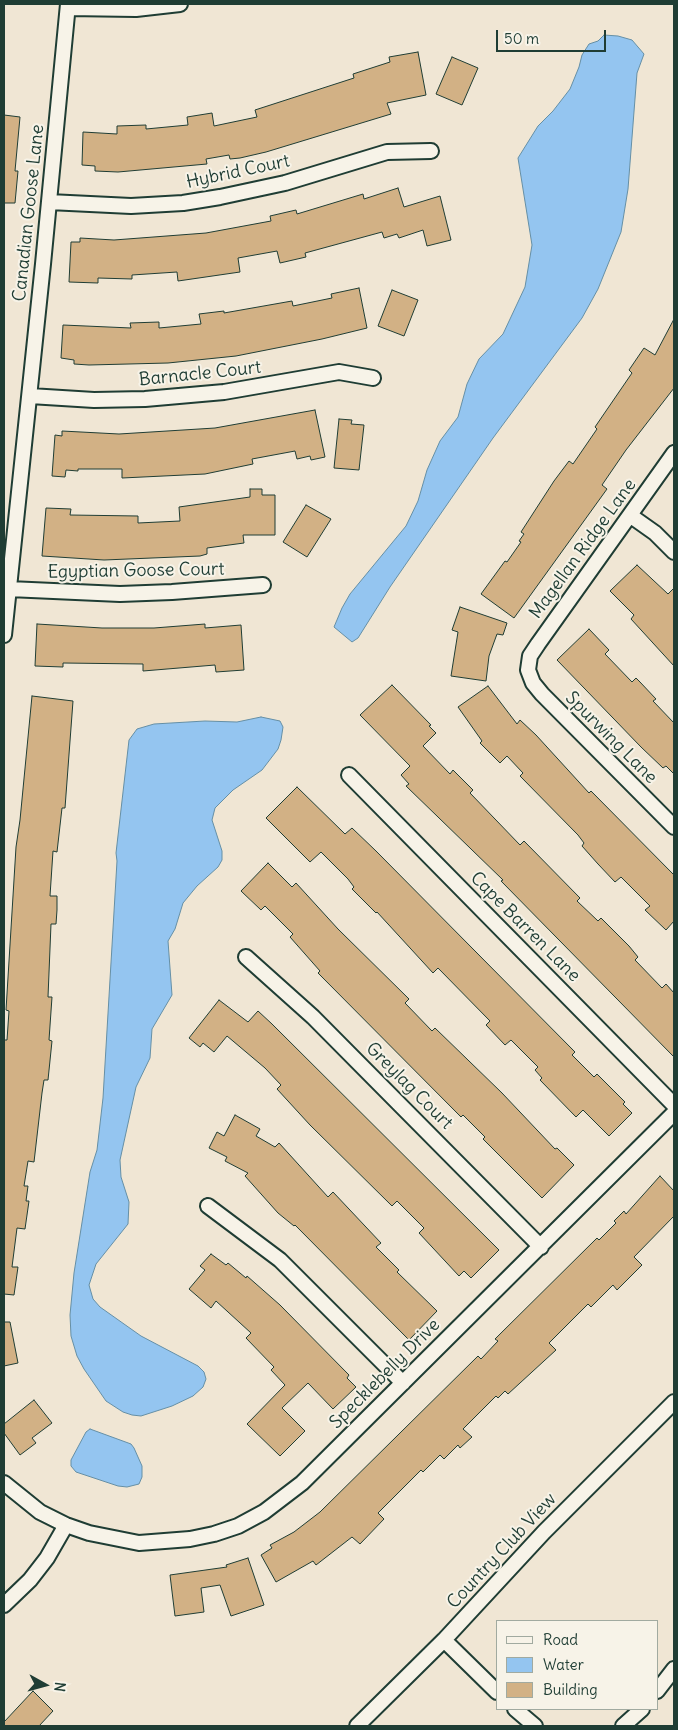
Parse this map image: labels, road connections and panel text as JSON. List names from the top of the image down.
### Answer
{
  "streets": {
    "street": [
      "Hybrid Court",
      "Canadian Goose Lane",
      "Barnacle Court",
      "Magellan Ridge Lane",
      "Egyptian Goose Court",
      "Spurwing Lane",
      "Cape Barren Lane",
      "Greylag Court",
      "Specklebelly Drive",
      "Country Club View"
    ]
  },
  "crossings": [
    ["Hybrid Court", "Canadian Goose Lane"],
    ["Canadian Goose Lane", "Barnacle Court"],
    ["Canadian Goose Lane", "Egyptian Goose Court"],
    ["Magellan Ridge Lane", "Spurwing Lane"],
    ["Greylag Court", "Specklebelly Drive"]
  ],
  "legend": ["Road", "Water", "Building"],
  "scale_bar": "50 m",
  "north": "right"
}
